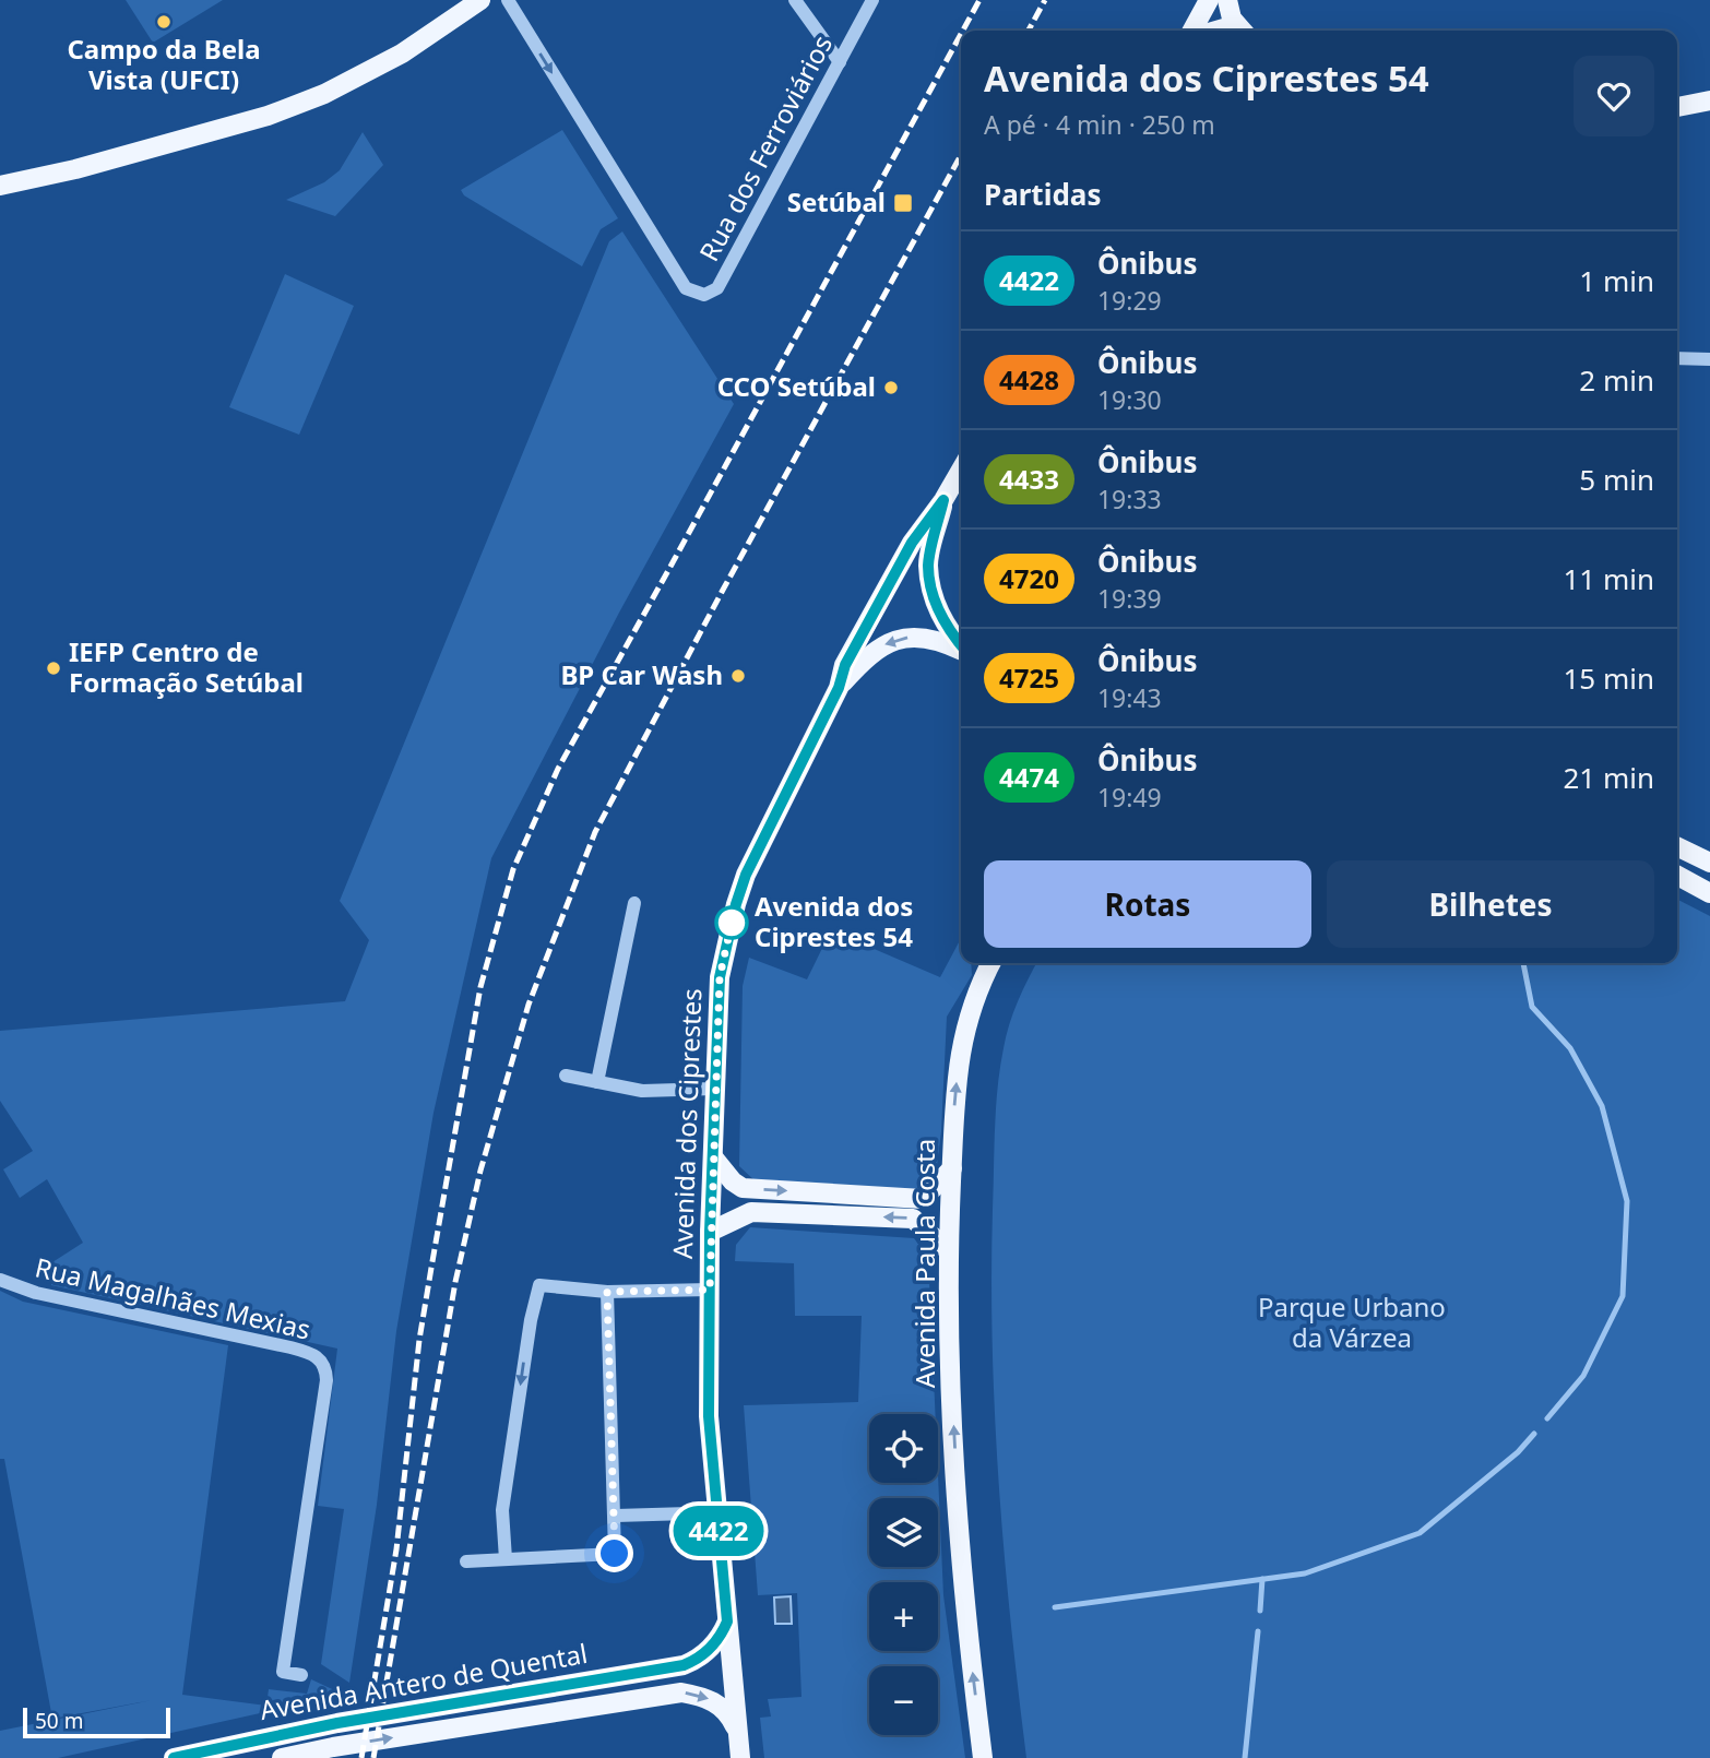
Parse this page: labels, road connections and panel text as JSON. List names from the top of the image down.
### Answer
{
  "streets": {
    "main road": ["Avenida dos Ciprestes", "Avenida Paula Costa", "Avenida Antero de Quental"],
    "street": ["Rua dos Ferroviários", "Rua Magalhães Mexias"]
  },
  "crossings": [
    ["Avenida dos Ciprestes", "Avenida Antero de Quental"]
  ],
  "one_way": ["Avenida Paula Costa"],
  "parks": ["Parque Urbano da Várzea"],
  "places": {
    "other": [
      "Campo da Bela Vista (UFCI)",
      "CCO Setúbal",
      "IEFP Centro de Formação Setúbal",
      "BP Car Wash",
      "Avenida dos Ciprestes 54"
    ],
    "transit": ["Setúbal"]
  },
  "lines": ["bus line 4422"],
  "scale_bar": "50 m",
  "page": {
    "on_map": "4422",
    "heading": [
      ["Avenida dos Ciprestes 54", "A pé · 4 min · 250 m"],
      "Partidas"
    ],
    "list": [
      {
        "mark": "4422",
        "name": "Ônibus",
        "note": "19:29",
        "value": "1 min"
      },
      {
        "mark": "4428",
        "name": "Ônibus",
        "note": "19:30",
        "value": "2 min"
      },
      {
        "mark": "4433",
        "name": "Ônibus",
        "note": "19:33",
        "value": "5 min"
      },
      {
        "mark": "4720",
        "name": "Ônibus",
        "note": "19:39",
        "value": "11 min"
      },
      {
        "mark": "4725",
        "name": "Ônibus",
        "note": "19:43",
        "value": "15 min"
      },
      {
        "mark": "4474",
        "name": "Ônibus",
        "note": "19:49",
        "value": "21 min"
      }
    ],
    "buttons": ["Rotas", "Bilhetes"],
    "map_buttons": ["+", "−"],
    "scale": "50 m"
  }
}
